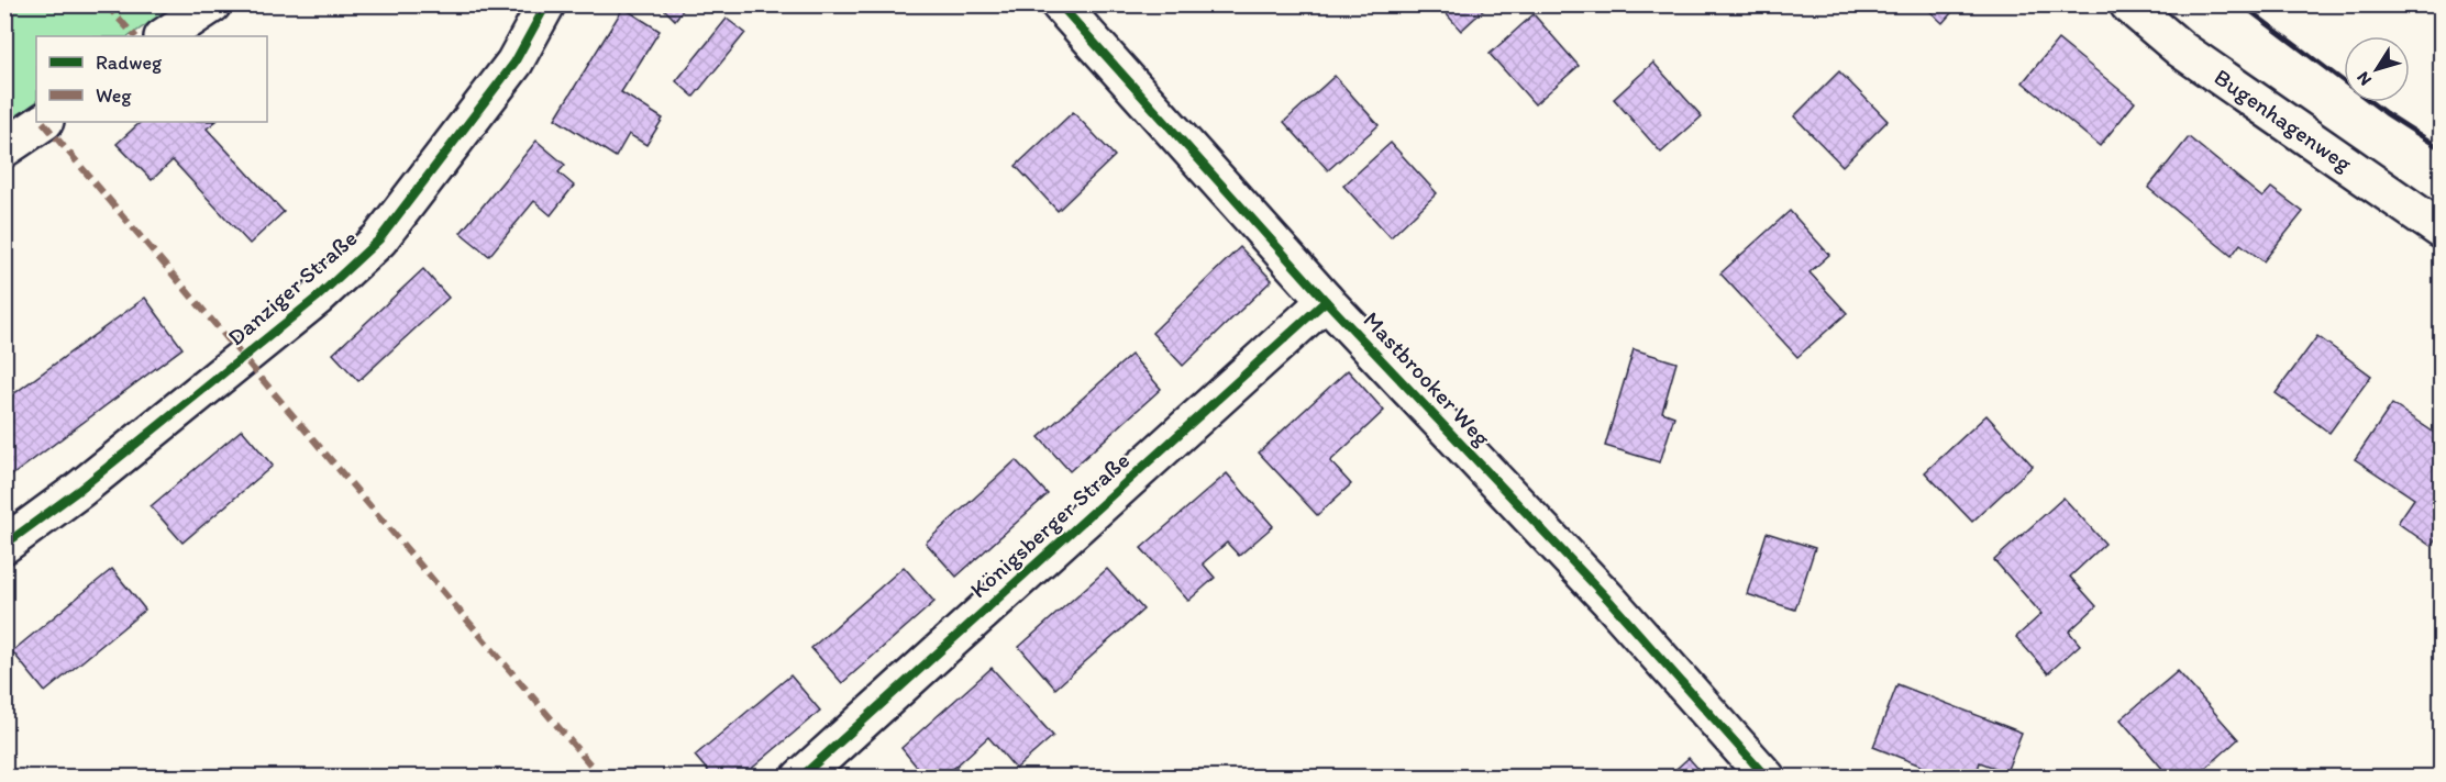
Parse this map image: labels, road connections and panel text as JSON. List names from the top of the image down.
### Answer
{
  "streets": {
    "street": [
      "Bugenhagenweg",
      "Danziger Straße",
      "Mastbrooker Weg",
      "Königsberger Straße"
    ]
  },
  "crossings": [
    ["Mastbrooker Weg", "Königsberger Straße"]
  ],
  "legend": ["Radweg", "Weg"],
  "north": "bottom left"
}
